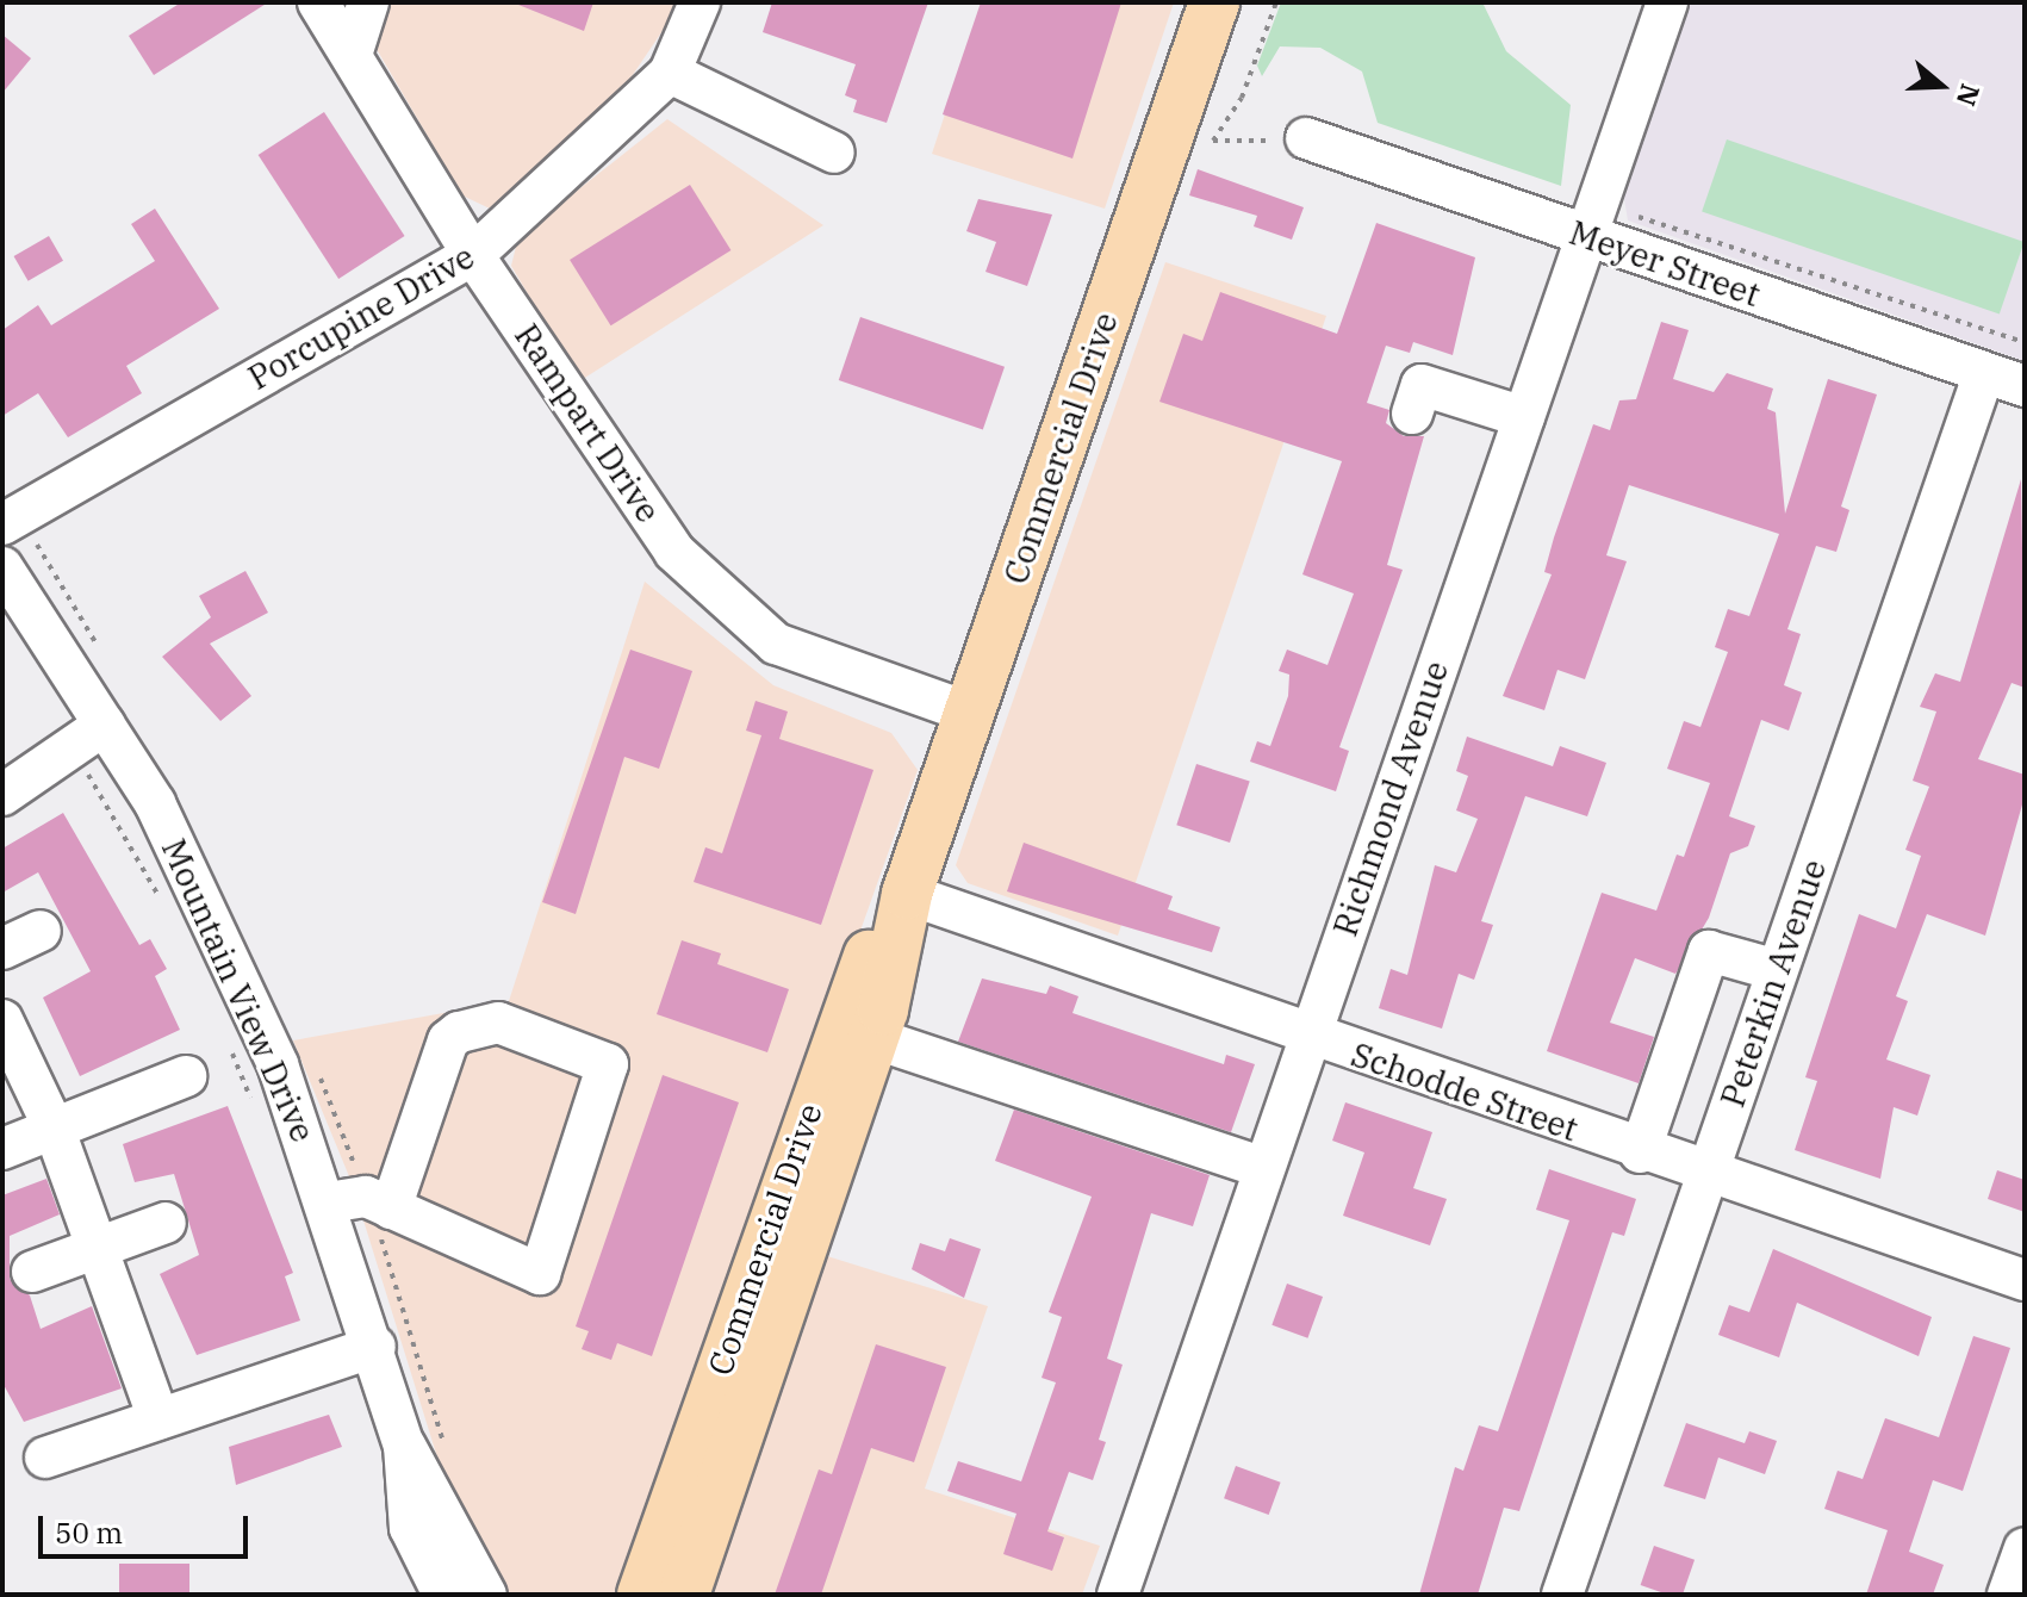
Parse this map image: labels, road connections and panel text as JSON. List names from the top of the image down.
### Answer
{
  "streets": {
    "main road": ["Commercial Drive"],
    "street": [
      "Meyer Street",
      "Porcupine Drive",
      "Rampart Drive",
      "Richmond Avenue",
      "Peterkin Avenue",
      "Mountain View Drive",
      "Schodde Street"
    ]
  },
  "crossings": [
    ["Meyer Street", "Richmond Avenue"],
    ["Meyer Street", "Peterkin Avenue"],
    ["Porcupine Drive", "Rampart Drive"],
    ["Rampart Drive", "Commercial Drive"],
    ["Commercial Drive", "Schodde Street"],
    ["Richmond Avenue", "Schodde Street"],
    ["Peterkin Avenue", "Schodde Street"]
  ],
  "scale_bar": "50 m",
  "north": "right"
}
